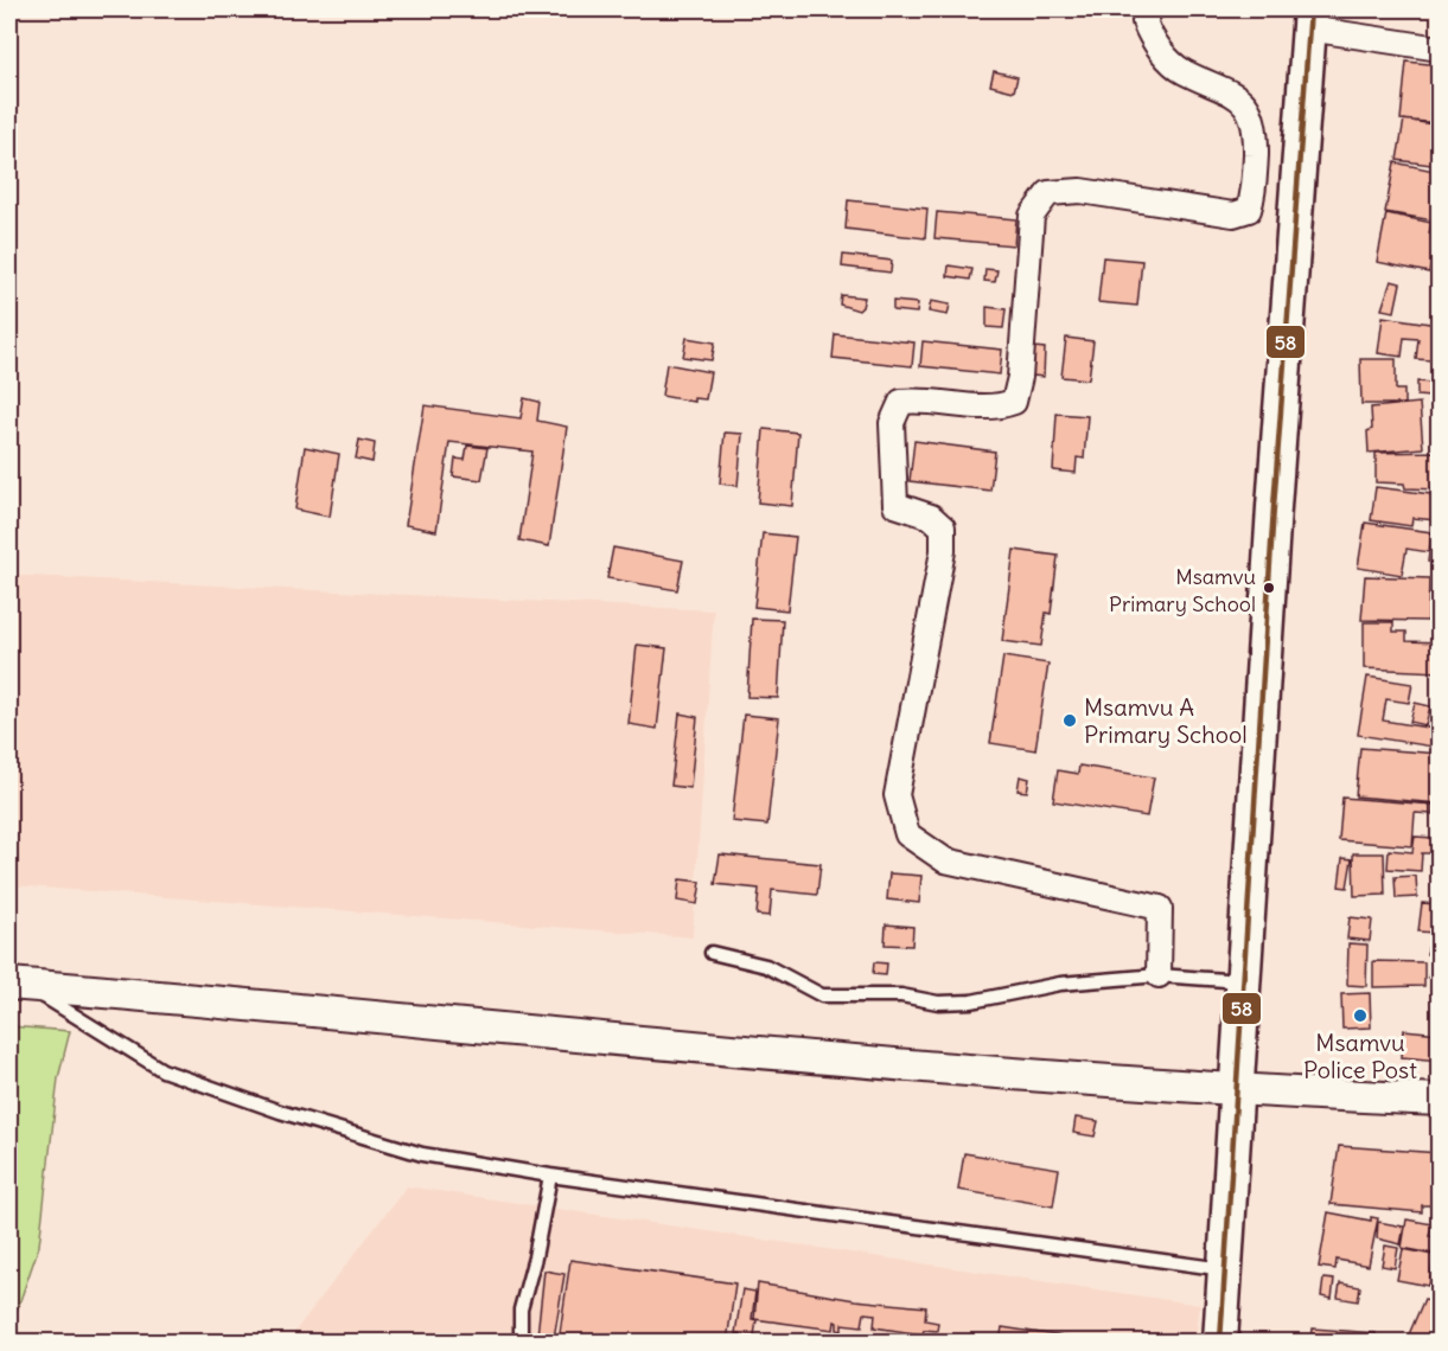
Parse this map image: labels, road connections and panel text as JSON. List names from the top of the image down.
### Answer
{
  "places": ["Msamvu Primary School", "Msamvu A Primary School", "Msamvu Police Post"],
  "lines": ["transit line 58"]
}
